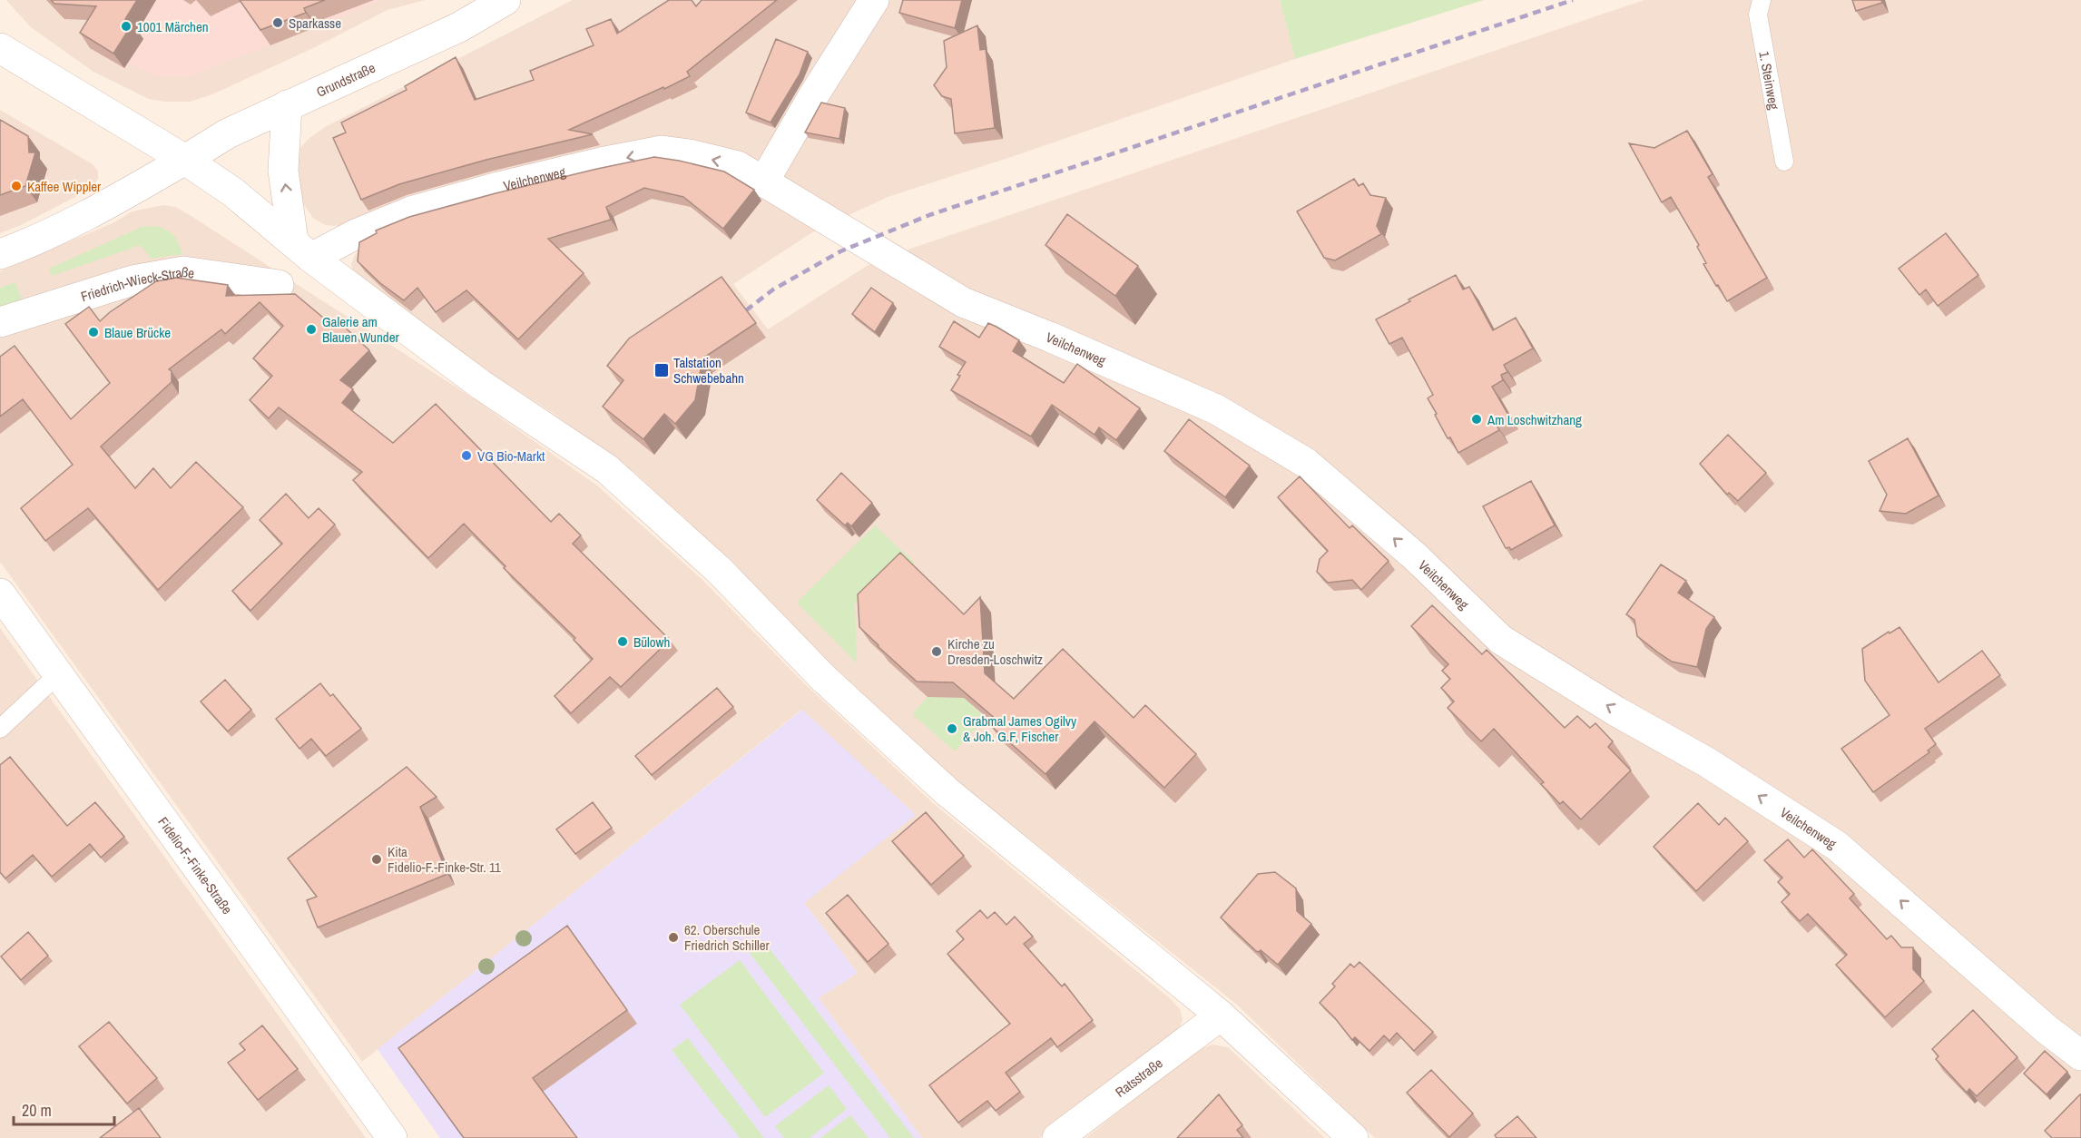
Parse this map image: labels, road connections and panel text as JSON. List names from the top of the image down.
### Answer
{
  "streets": {
    "street": [
      "Grundstraße",
      "Veilchenweg",
      "Friedrich-Wieck-Straße",
      "Fidelio-F.-Finke-Straße",
      "Ratsstraße"
    ],
    "lane": ["1. Steinweg"]
  },
  "one_way": ["Veilchenweg"],
  "places": {
    "other": [
      "Sparkasse",
      "1001 Märchen",
      "Kaffee Wippler",
      "Galerie am Blauen Wunder",
      "Blaue Brücke",
      "Am Loschwitzhang",
      "VG Bio-Markt",
      "Bülowh",
      "Kirche zu Dresden-Loschwitz",
      "Grabmal James Ogilvy & Joh. G.F, Fischer",
      "Kita Fidelio-F.-Finke-Str. 11",
      "62. Oberschule Friedrich Schiller"
    ],
    "transit": ["Talstation Schwebebahn"]
  },
  "scale_bar": "20 m"
}
